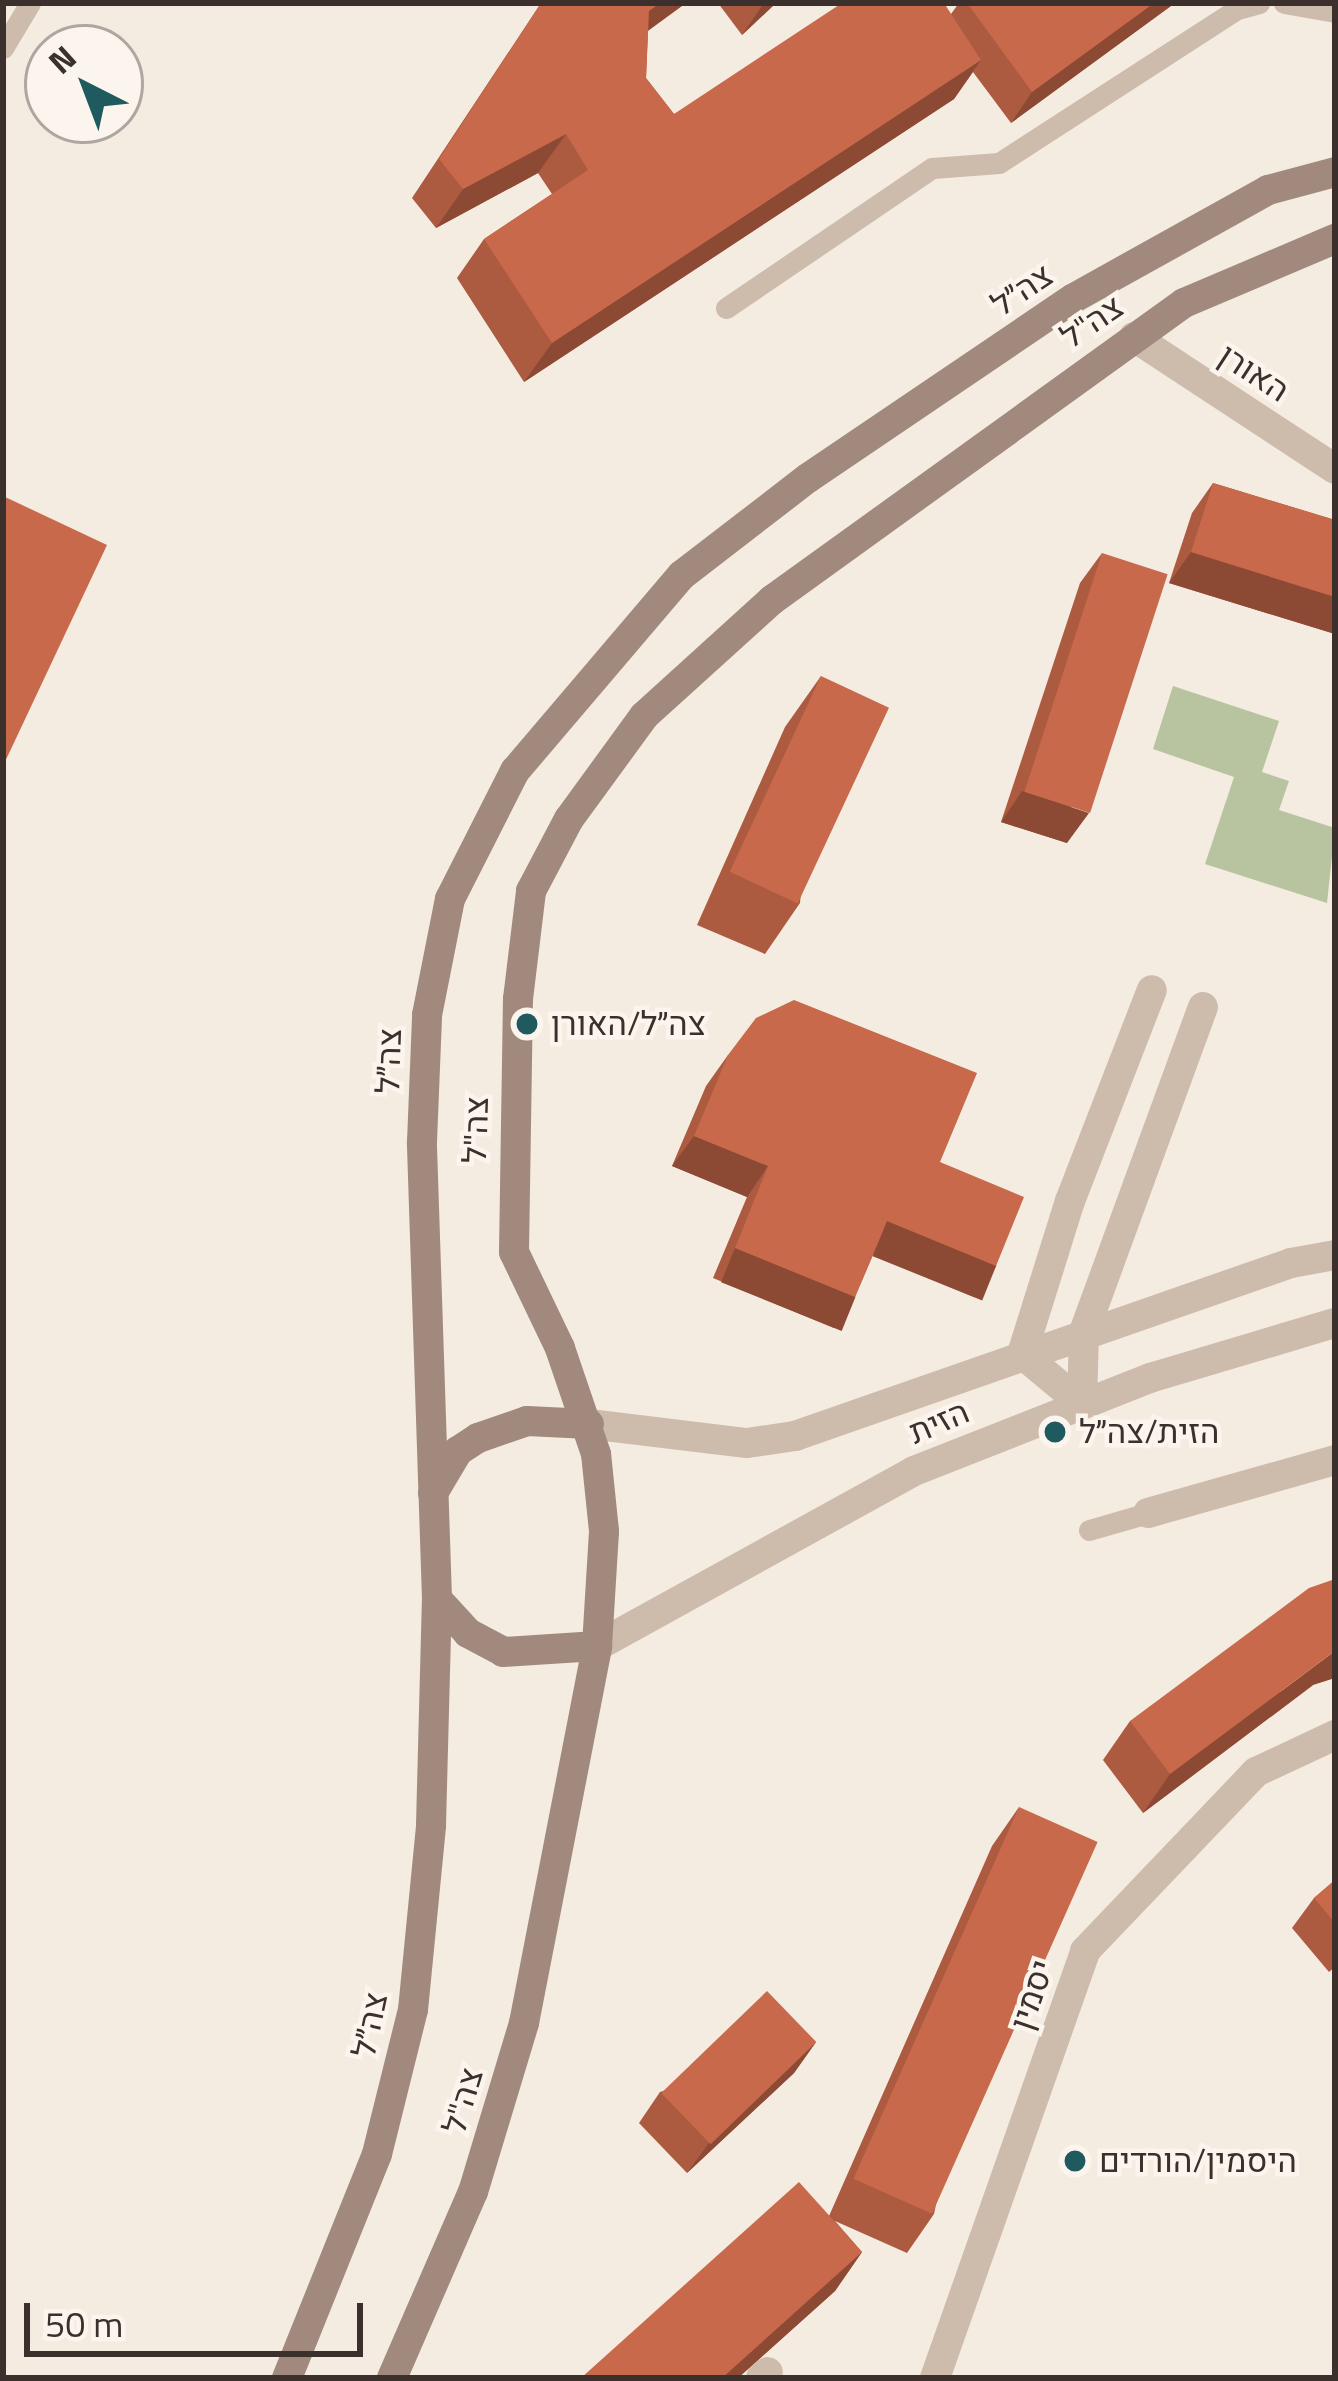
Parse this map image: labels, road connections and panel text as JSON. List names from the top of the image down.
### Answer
{
  "streets": {
    "main road": ["צה״ל", "צה\"ל"],
    "street": ["האורן", "הזית", "יסמין"]
  },
  "crossings": [
    ["צה״ל", "צה\"ל"],
    ["צה״ל", "הזית"],
    ["צה\"ל", "האורן"],
    ["צה\"ל", "הזית"]
  ],
  "places": ["צה״ל/האורן", "הזית/צה״ל", "היסמין/הורדים"],
  "scale_bar": "50 m",
  "north": "top left"
}
